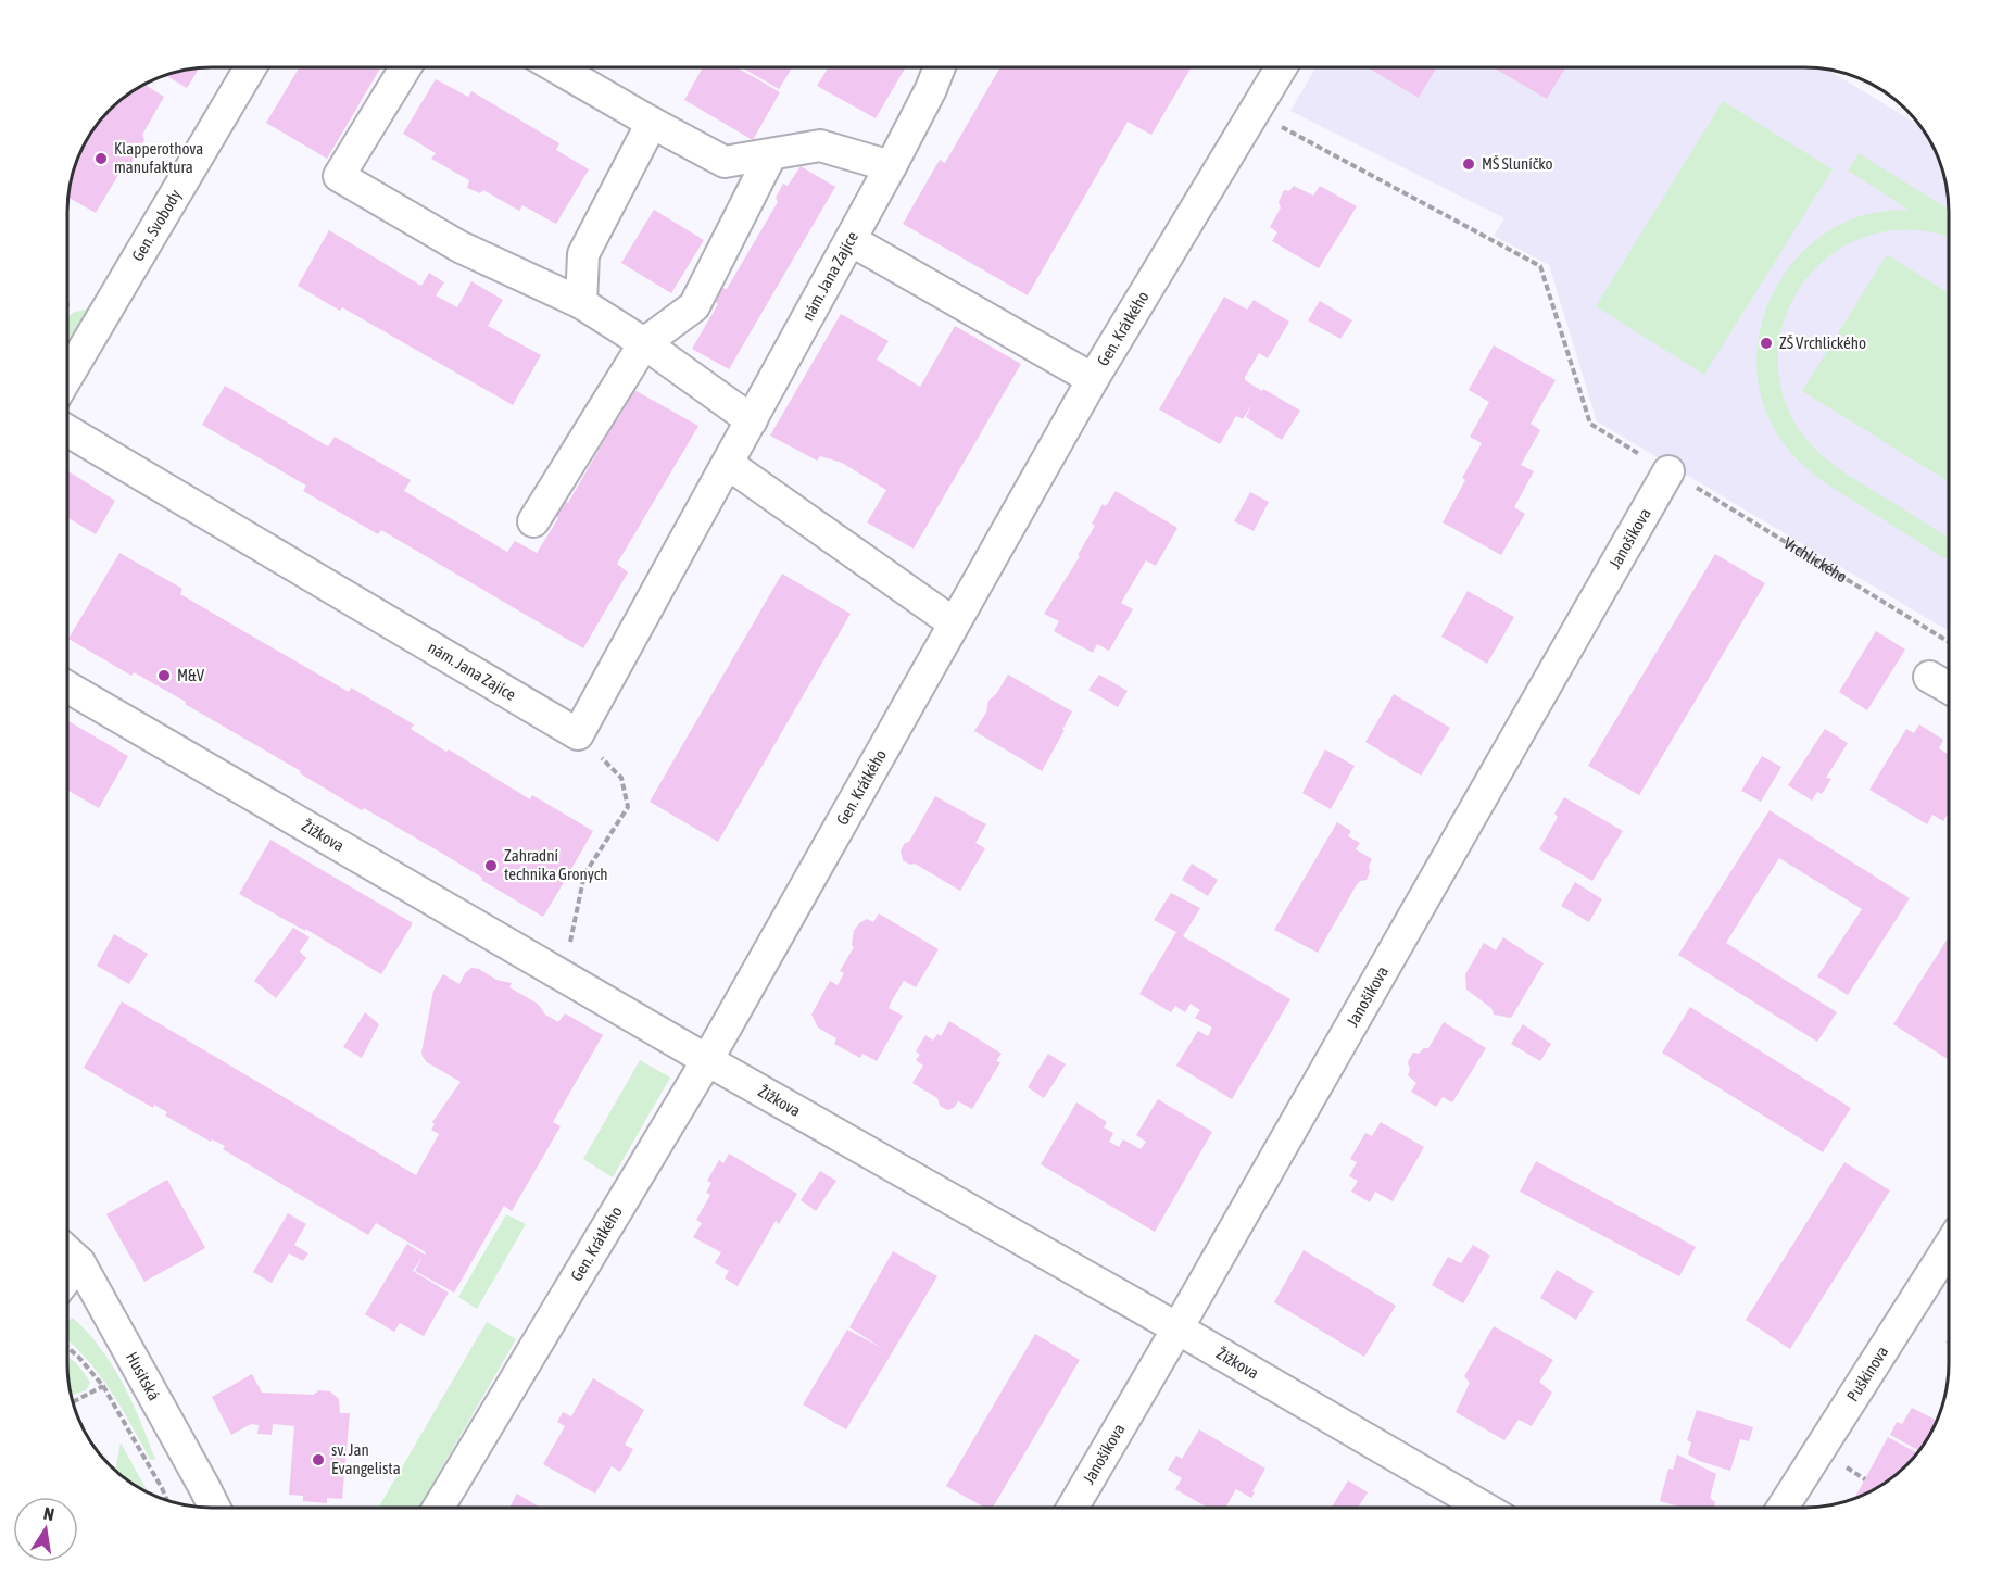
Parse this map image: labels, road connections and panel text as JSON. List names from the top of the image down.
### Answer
{
  "streets": {
    "street": [
      "Gen. Svobody",
      "nám. Jana Zajíce",
      "Gen. Krátkého",
      "Janošíkova",
      "Žižkova",
      "Puškinova",
      "Husitská"
    ],
    "path": ["Vrchlického"]
  },
  "crossings": [
    ["Gen. Krátkého", "Vrchlického"],
    ["Gen. Krátkého", "Žižkova"],
    ["Janošíkova", "Vrchlického"],
    ["Janošíkova", "Žižkova"]
  ],
  "places": [
    "Klapperothova manufaktura",
    "MŠ Sluníčko",
    "ZŠ Vrchlického",
    "M&V",
    "Zahradní technika Gronych",
    "sv. Jan Evangelista"
  ],
  "north": "top"
}
